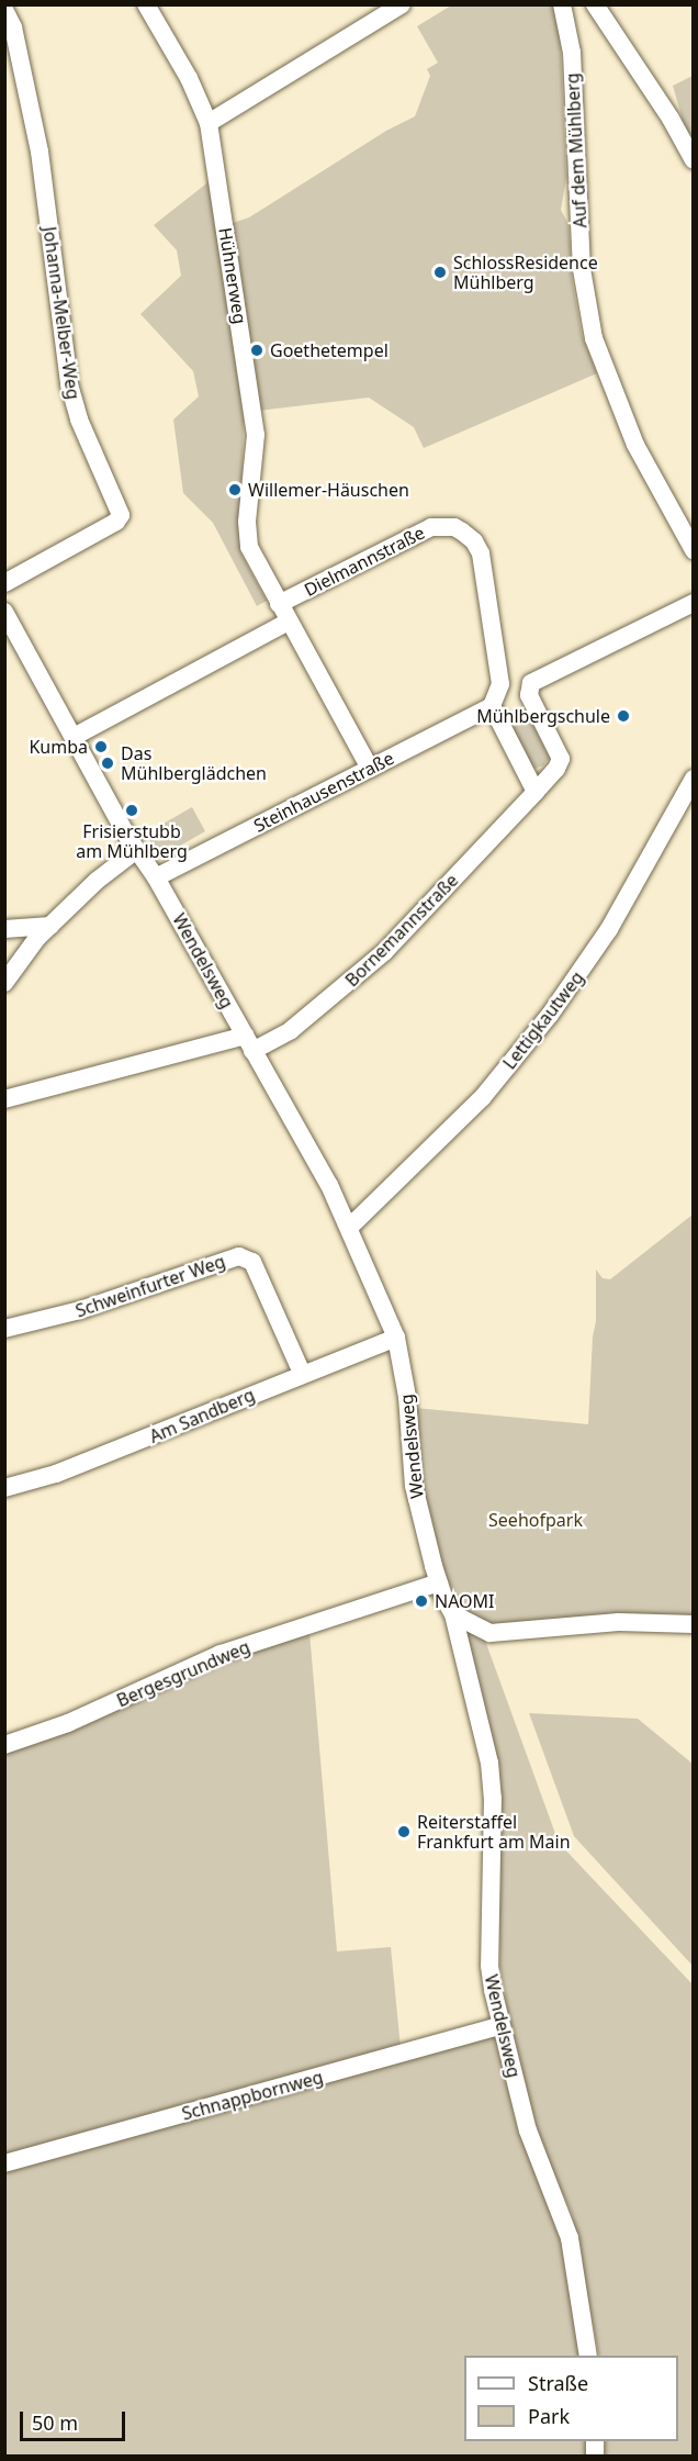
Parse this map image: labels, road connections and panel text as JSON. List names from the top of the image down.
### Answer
{
  "streets": {
    "street": [
      "Auf dem Mühlberg",
      "Hühnerweg",
      "Johanna-Melber-Weg",
      "Dielmannstraße",
      "Steinhausenstraße",
      "Bornemannstraße",
      "Wendelsweg",
      "Lettigkautweg",
      "Schweinfurter Weg",
      "Am Sandberg",
      "Bergesgrundweg",
      "Schnappbornweg"
    ]
  },
  "crossings": [
    ["Hühnerweg", "Dielmannstraße"],
    ["Hühnerweg", "Steinhausenstraße"],
    ["Dielmannstraße", "Steinhausenstraße"],
    ["Steinhausenstraße", "Wendelsweg"],
    ["Bornemannstraße", "Wendelsweg"],
    ["Wendelsweg", "Lettigkautweg"],
    ["Wendelsweg", "Am Sandberg"],
    ["Wendelsweg", "Bergesgrundweg"],
    ["Wendelsweg", "Schnappbornweg"],
    ["Schweinfurter Weg", "Am Sandberg"]
  ],
  "parks": ["Seehofpark"],
  "places": [
    "SchlossResidence Mühlberg",
    "Goethetempel",
    "Willemer-Häuschen",
    "Mühlbergschule",
    "Kumba",
    "Das Mühlberglädchen",
    "Frisierstubb am Mühlberg",
    "NAOMI",
    "Reiterstaffel Frankfurt am Main"
  ],
  "legend": ["Straße", "Park"],
  "scale_bar": "50 m"
}
